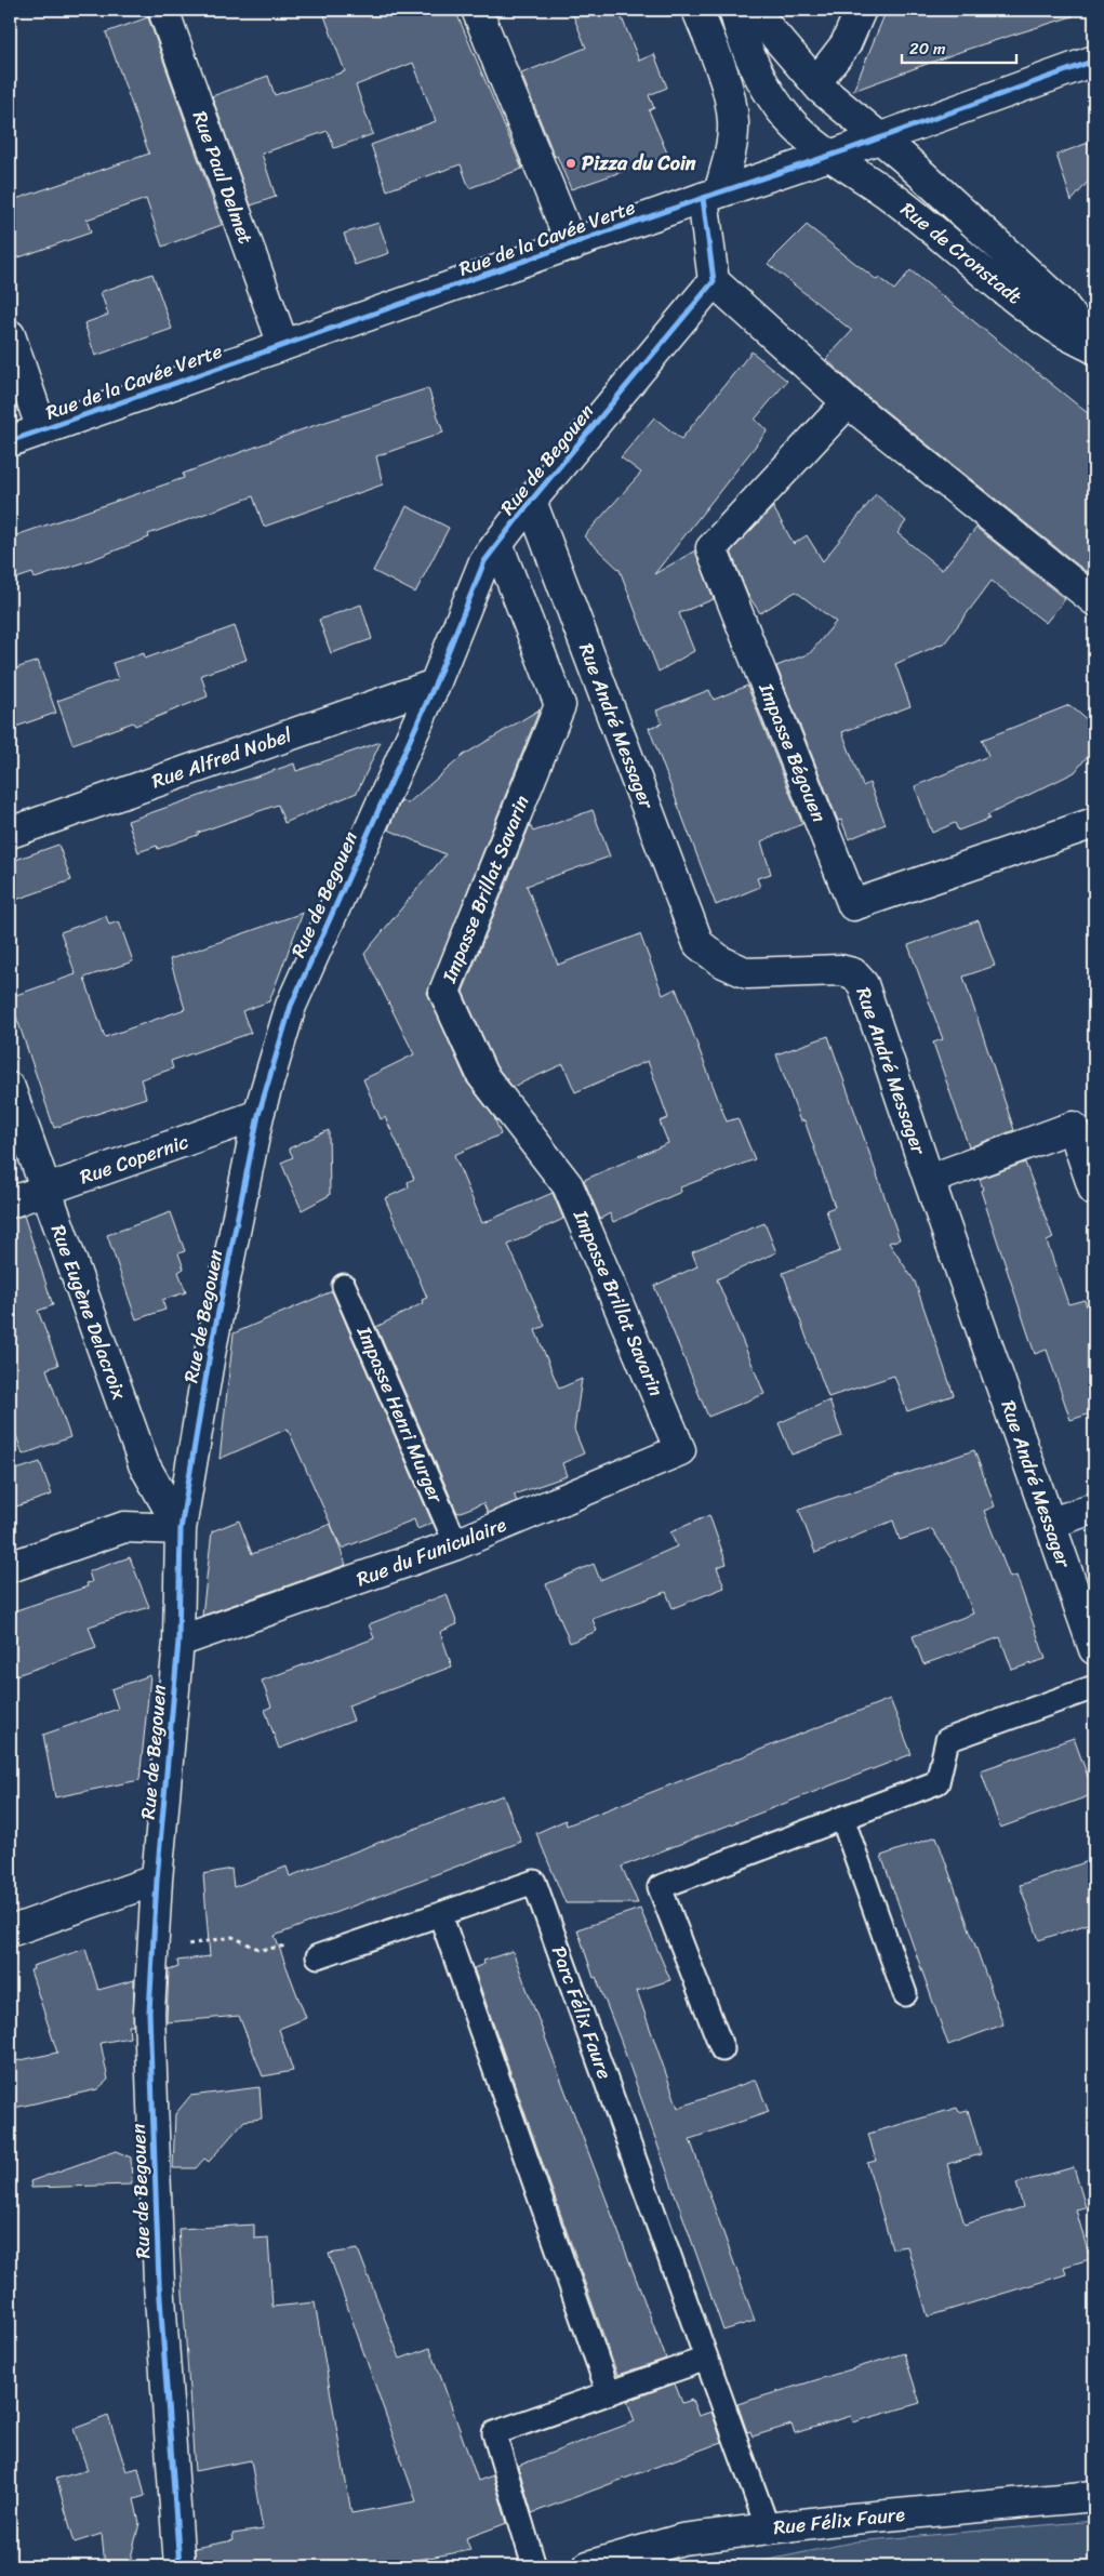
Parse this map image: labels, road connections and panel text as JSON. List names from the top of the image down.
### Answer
{
  "streets": {
    "street": [
      "Rue Paul Delmet",
      "Rue de la Cavée Verte",
      "Rue de Cronstadt",
      "Rue de Begouen",
      "Rue André Messager",
      "Impasse Bégouen",
      "Rue Alfred Nobel",
      "Impasse Brillat Savarin",
      "Rue Copernic",
      "Rue Eugène Delacroix",
      "Rue du Funiculaire",
      "Rue Félix Faure"
    ],
    "lane": ["Impasse Henri Murger", "Parc Félix Faure"]
  },
  "crossings": [
    ["Rue Paul Delmet", "Rue de la Cavée Verte"],
    ["Rue de la Cavée Verte", "Rue de Cronstadt"],
    ["Rue de Begouen", "Rue André Messager"],
    ["Rue de Begouen", "Rue Alfred Nobel"],
    ["Rue de Begouen", "Impasse Brillat Savarin"],
    ["Rue de Begouen", "Rue Copernic"],
    ["Rue de Begouen", "Rue Eugène Delacroix"],
    ["Rue de Begouen", "Rue du Funiculaire"],
    ["Impasse Brillat Savarin", "Rue du Funiculaire"],
    ["Rue Copernic", "Rue Eugène Delacroix"],
    ["Impasse Henri Murger", "Rue du Funiculaire"],
    ["Parc Félix Faure", "Rue Félix Faure"]
  ],
  "places": ["Pizza du Coin"],
  "scale_bar": "20 m"
}
